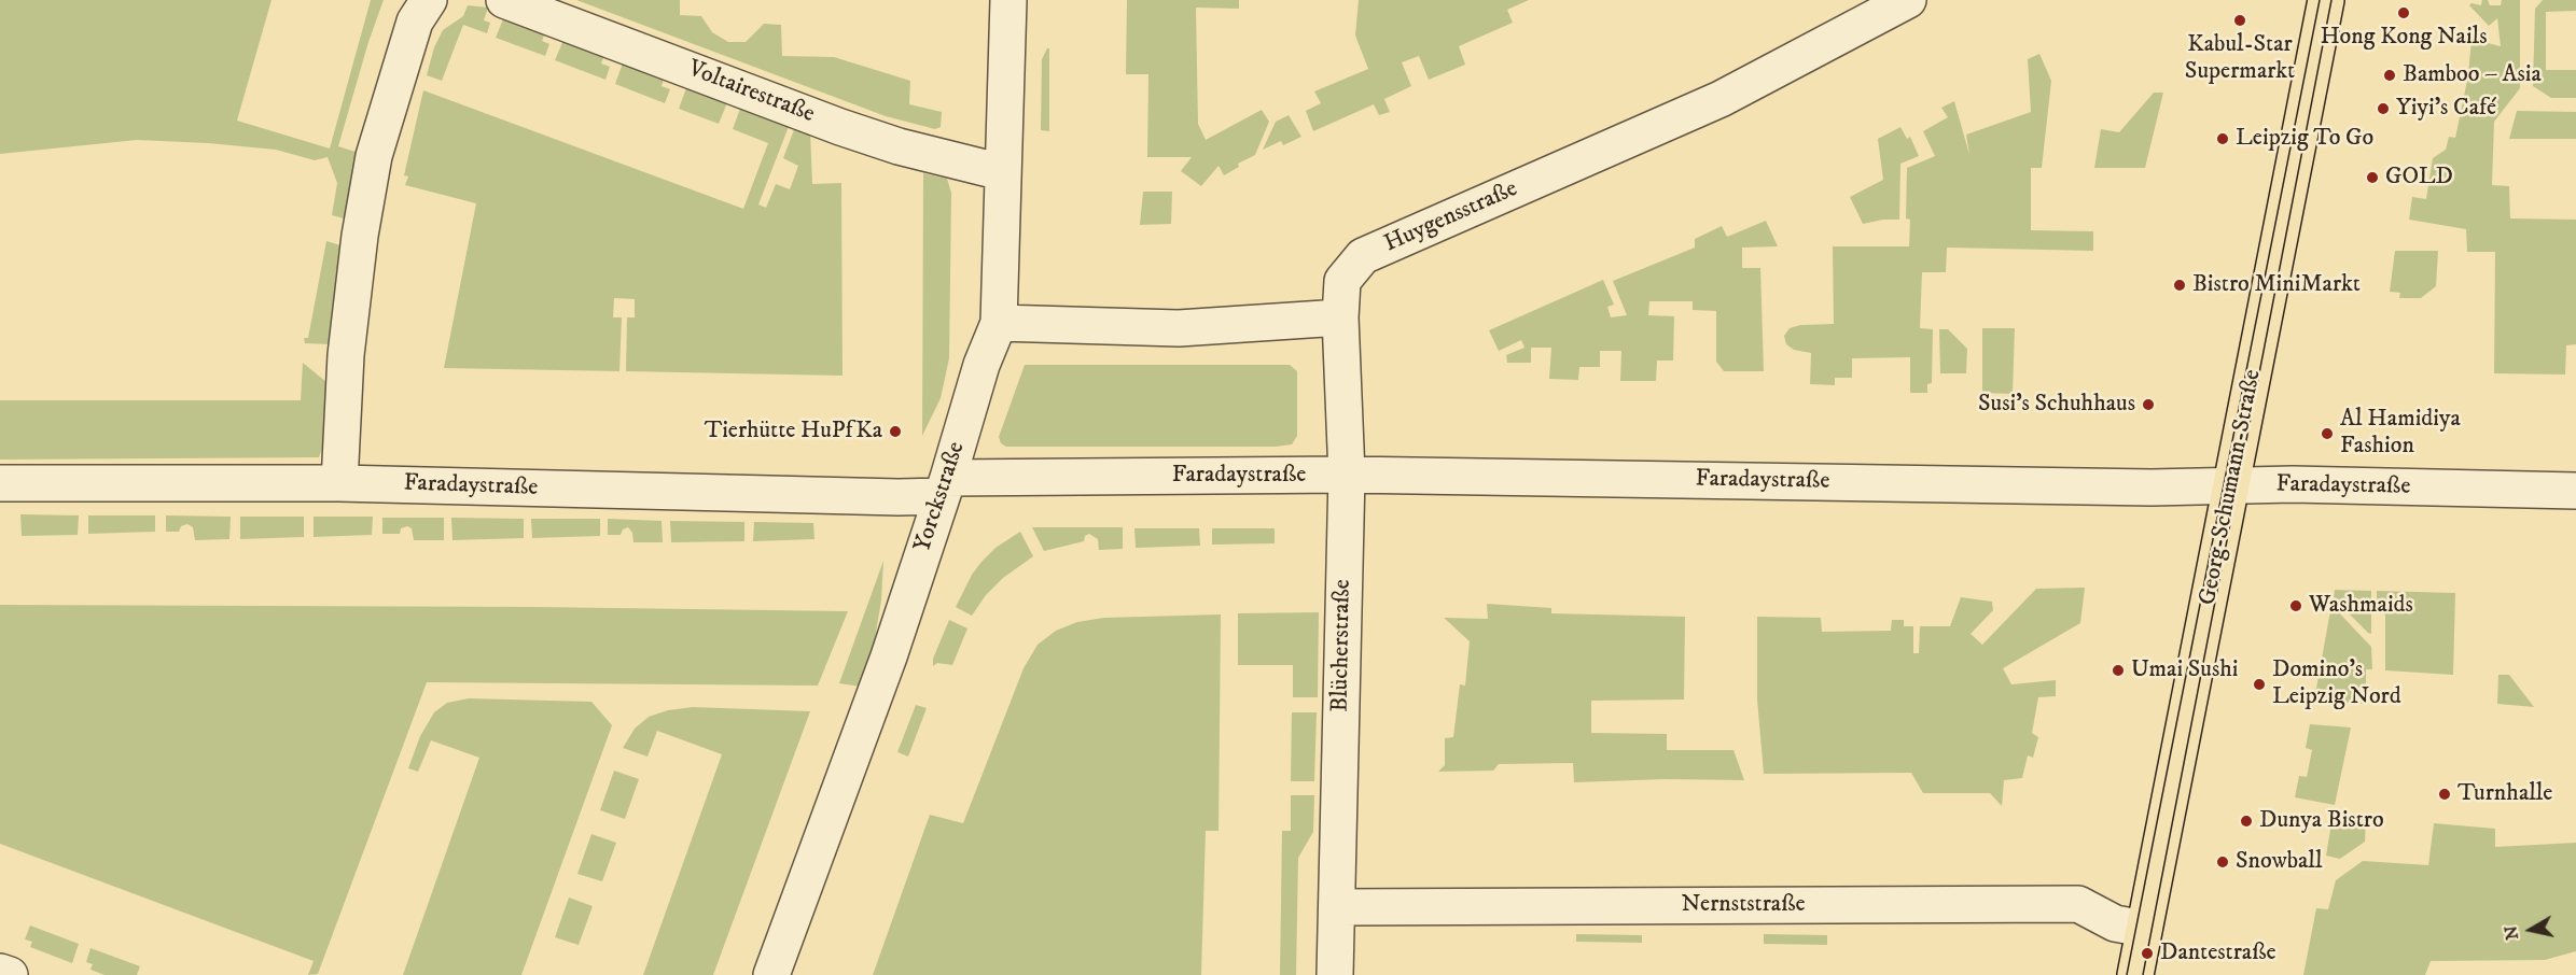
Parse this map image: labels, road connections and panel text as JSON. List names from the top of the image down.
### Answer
{
  "streets": {
    "main road": ["Georg-Schumann-Straße"],
    "street": [
      "Voltairestraße",
      "Huygensstraße",
      "Faradaystraße",
      "Yorckstraße",
      "Blücherstraße",
      "Nernststraße"
    ]
  },
  "crossings": [
    ["Voltairestraße", "Yorckstraße"],
    ["Huygensstraße", "Blücherstraße"],
    ["Faradaystraße", "Georg-Schumann-Straße"],
    ["Faradaystraße", "Yorckstraße"],
    ["Faradaystraße", "Blücherstraße"],
    ["Georg-Schumann-Straße", "Nernststraße"],
    ["Blücherstraße", "Nernststraße"]
  ],
  "places": [
    "Hong Kong Nails",
    "Kabul-Star Supermarkt",
    "Bamboo – Asia",
    "Yiyi's Café",
    "Leipzig To Go",
    "GOLD",
    "Bistro MiniMarkt",
    "Susi's Schuhhaus",
    "Tierhütte HuPfKa",
    "Al Hamidiya Fashion",
    "Washmaids",
    "Umai Sushi",
    "Domino's Leipzig Nord",
    "Turnhalle",
    "Dunya Bistro",
    "Snowball",
    "Dantestraße"
  ],
  "north": "left"
}
